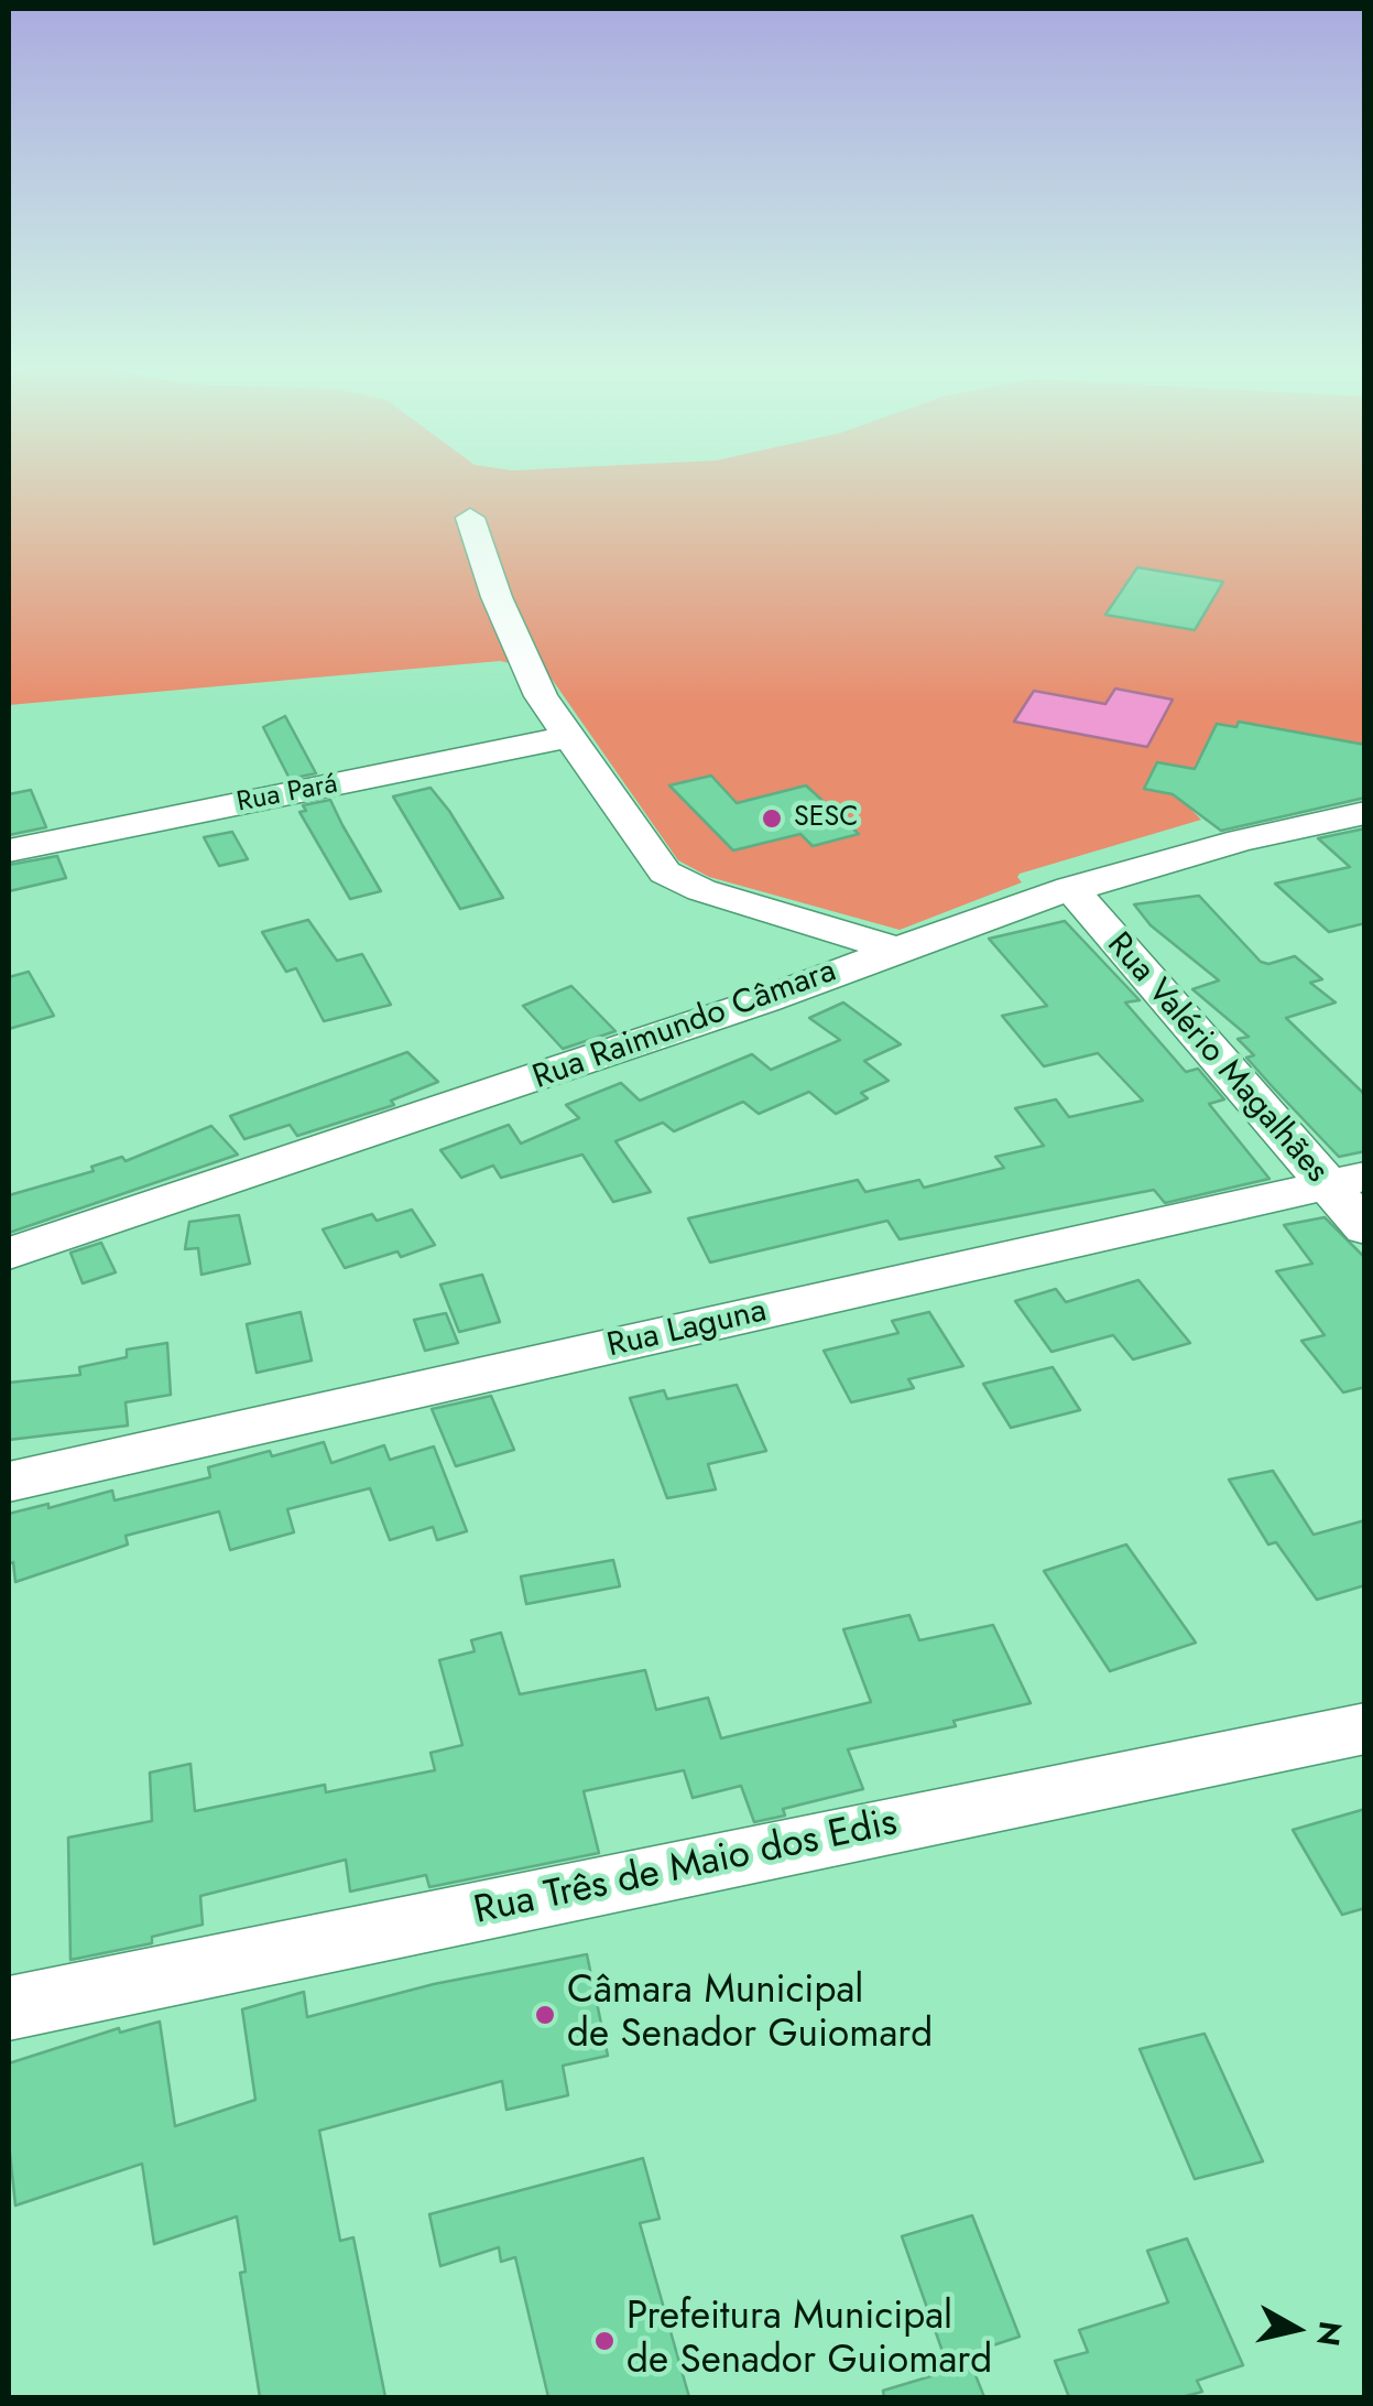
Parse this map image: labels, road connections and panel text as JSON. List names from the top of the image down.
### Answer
{
  "streets": {
    "street": [
      "Rua Pará",
      "Rua Raimundo Câmara",
      "Rua Valério Magalhães",
      "Rua Laguna",
      "Rua Três de Maio dos Edis"
    ]
  },
  "crossings": [
    ["Rua Raimundo Câmara", "Rua Valério Magalhães"],
    ["Rua Valério Magalhães", "Rua Laguna"]
  ],
  "places": ["SESC", "Câmara Municipal de Senador Guiomard", "Prefeitura Municipal de Senador Guiomard"],
  "north": "right"
}
